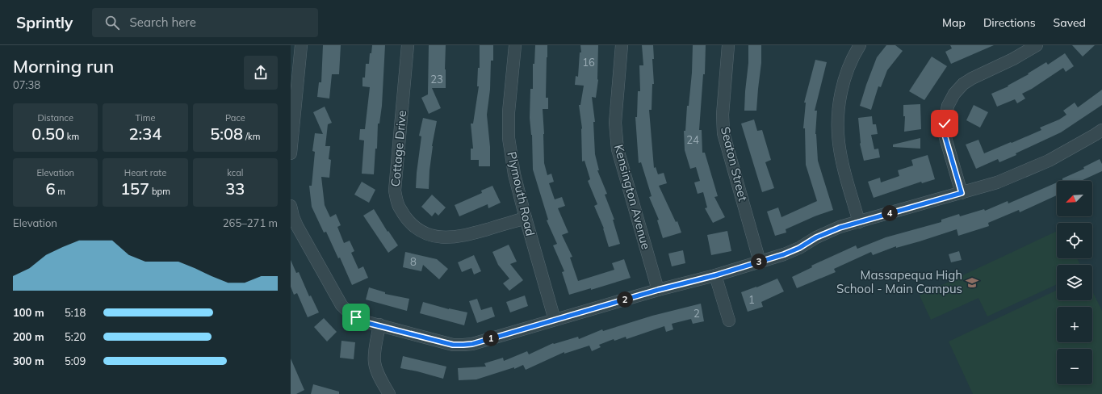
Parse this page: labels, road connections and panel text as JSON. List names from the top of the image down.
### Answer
{
  "streets": {
    "street": [
      "Cottage Drive",
      "Seaton Street",
      "Plymouth Road",
      "Kensington Avenue"
    ]
  },
  "crossings": [
    ["Cottage Drive", "Plymouth Road"]
  ],
  "places": {
    "school or university": ["Massapequa High School - Main Campus"]
  },
  "house_numbers": [
    "16",
    "23",
    "24",
    "8",
    "1",
    "2"
  ],
  "north": "bottom left",
  "page": {
    "header": "Sprintly",
    "search": "Search here",
    "nav": ["Map", "Directions", "Saved"],
    "heading": ["Morning run", "07:38"],
    "stats": [
      ["Distance", "0.50 km"],
      ["Time", "2:34"],
      ["Pace", "5:08 /km"],
      ["Elevation", "6 m"],
      ["Heart rate", "157 bpm"],
      ["kcal", "33"]
    ],
    "map_buttons": ["+", "−"],
    "pins": [
      "4",
      "3",
      "2",
      "1"
    ],
    "chart": ["Elevation", "265–271 m"],
    "list": [
      {
        "name": "100 m",
        "note": "5:18"
      },
      {
        "name": "200 m",
        "note": "5:20"
      },
      {
        "name": "300 m",
        "note": "5:09"
      }
    ]
  }
}
